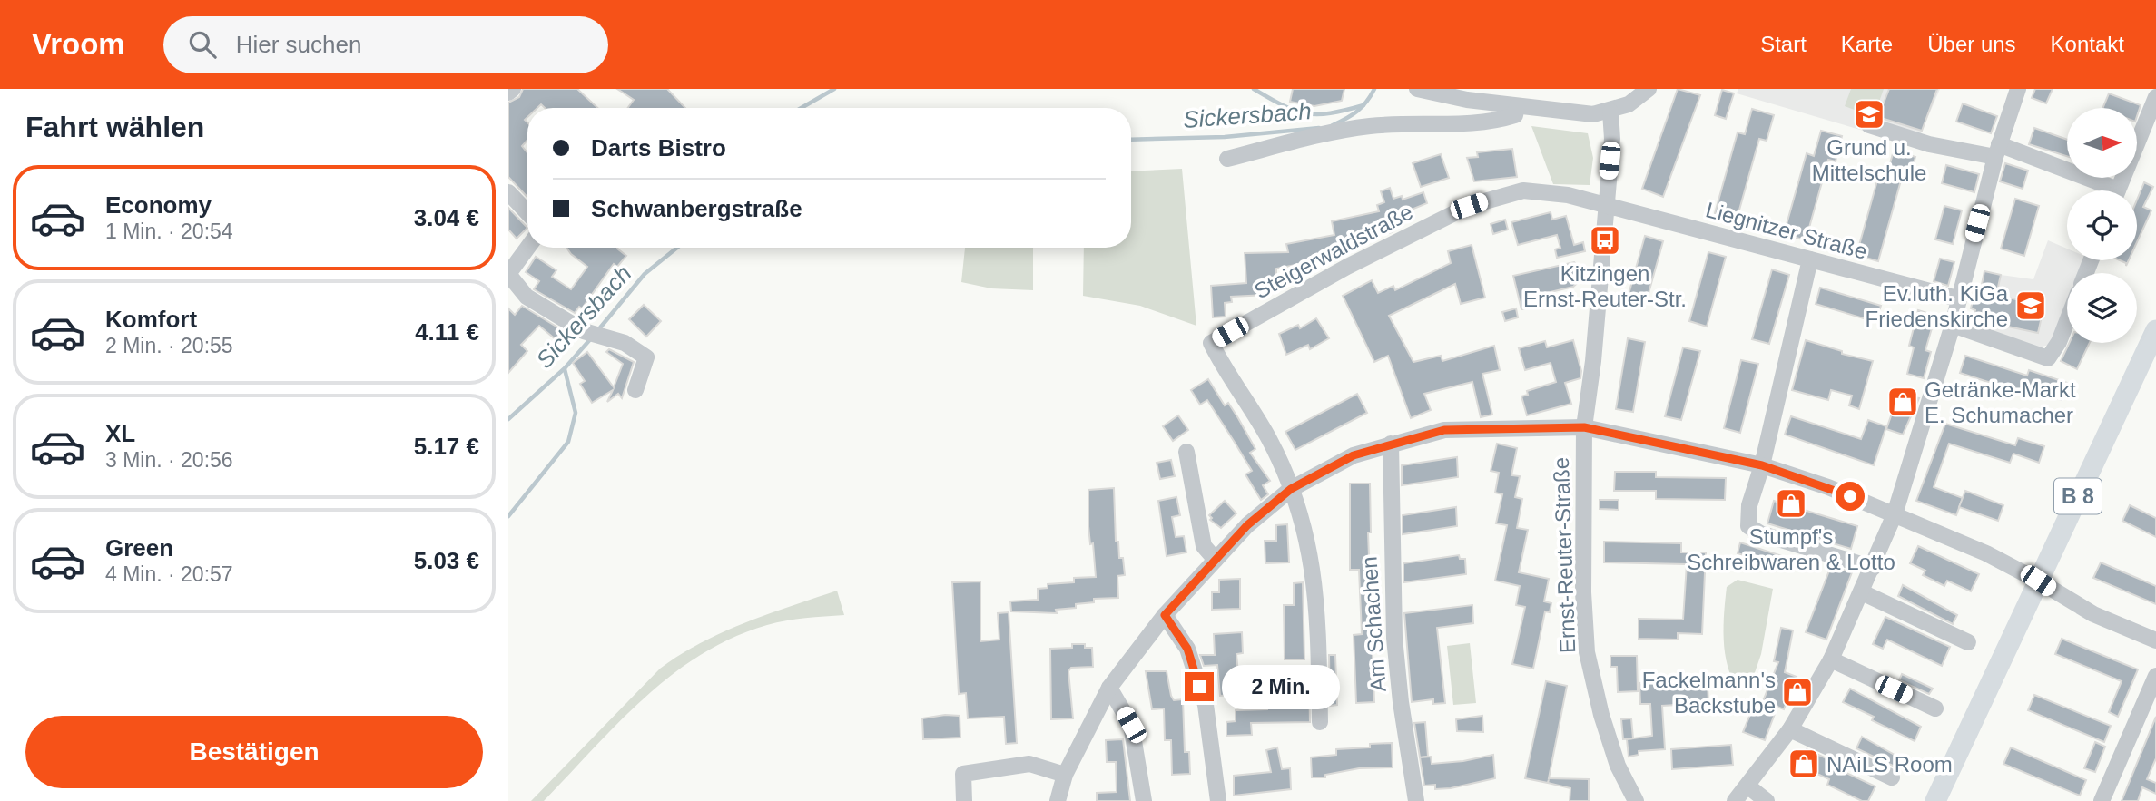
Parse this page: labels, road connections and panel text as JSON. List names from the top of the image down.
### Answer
{
  "streets": {
    "main road": ["B 8"],
    "street": [
      "Liegnitzer Straße",
      "Steigerwaldstraße",
      "Ernst-Reuter-Straße",
      "Am Schachen"
    ]
  },
  "crossings": [
    ["Liegnitzer Straße", "Steigerwaldstraße"],
    ["Liegnitzer Straße", "Ernst-Reuter-Straße"],
    ["Steigerwaldstraße", "Ernst-Reuter-Straße"]
  ],
  "water": ["Sickersbach"],
  "places": {
    "school or university": ["Grund u. Mittelschule", "Ev.luth. KiGa Friedenskirche"],
    "bus stop": ["Kitzingen Ernst-Reuter-Str."],
    "shop": [
      "Getränke-Markt E. Schumacher",
      "Stumpf's Schreibwaren & Lotto",
      "Fackelmann's Backstube",
      "NAiLS Room"
    ]
  },
  "north": "right",
  "page": {
    "header": "Vroom",
    "search": "Hier suchen",
    "nav": [
      "Start",
      "Karte",
      "Über uns",
      "Kontakt"
    ],
    "heading": "Fahrt wählen",
    "banner": ["Darts Bistro", "Schwanbergstraße"],
    "list": [
      {
        "name": "Economy",
        "note": "1 Min. · 20:54",
        "value": "3.04 €"
      },
      {
        "name": "Komfort",
        "note": "2 Min. · 20:55",
        "value": "4.11 €"
      },
      {
        "name": "XL",
        "note": "3 Min. · 20:56",
        "value": "5.17 €"
      },
      {
        "name": "Green",
        "note": "4 Min. · 20:57",
        "value": "5.03 €"
      }
    ],
    "bubble": "2 Min.",
    "buttons": "Bestätigen"
  }
}
